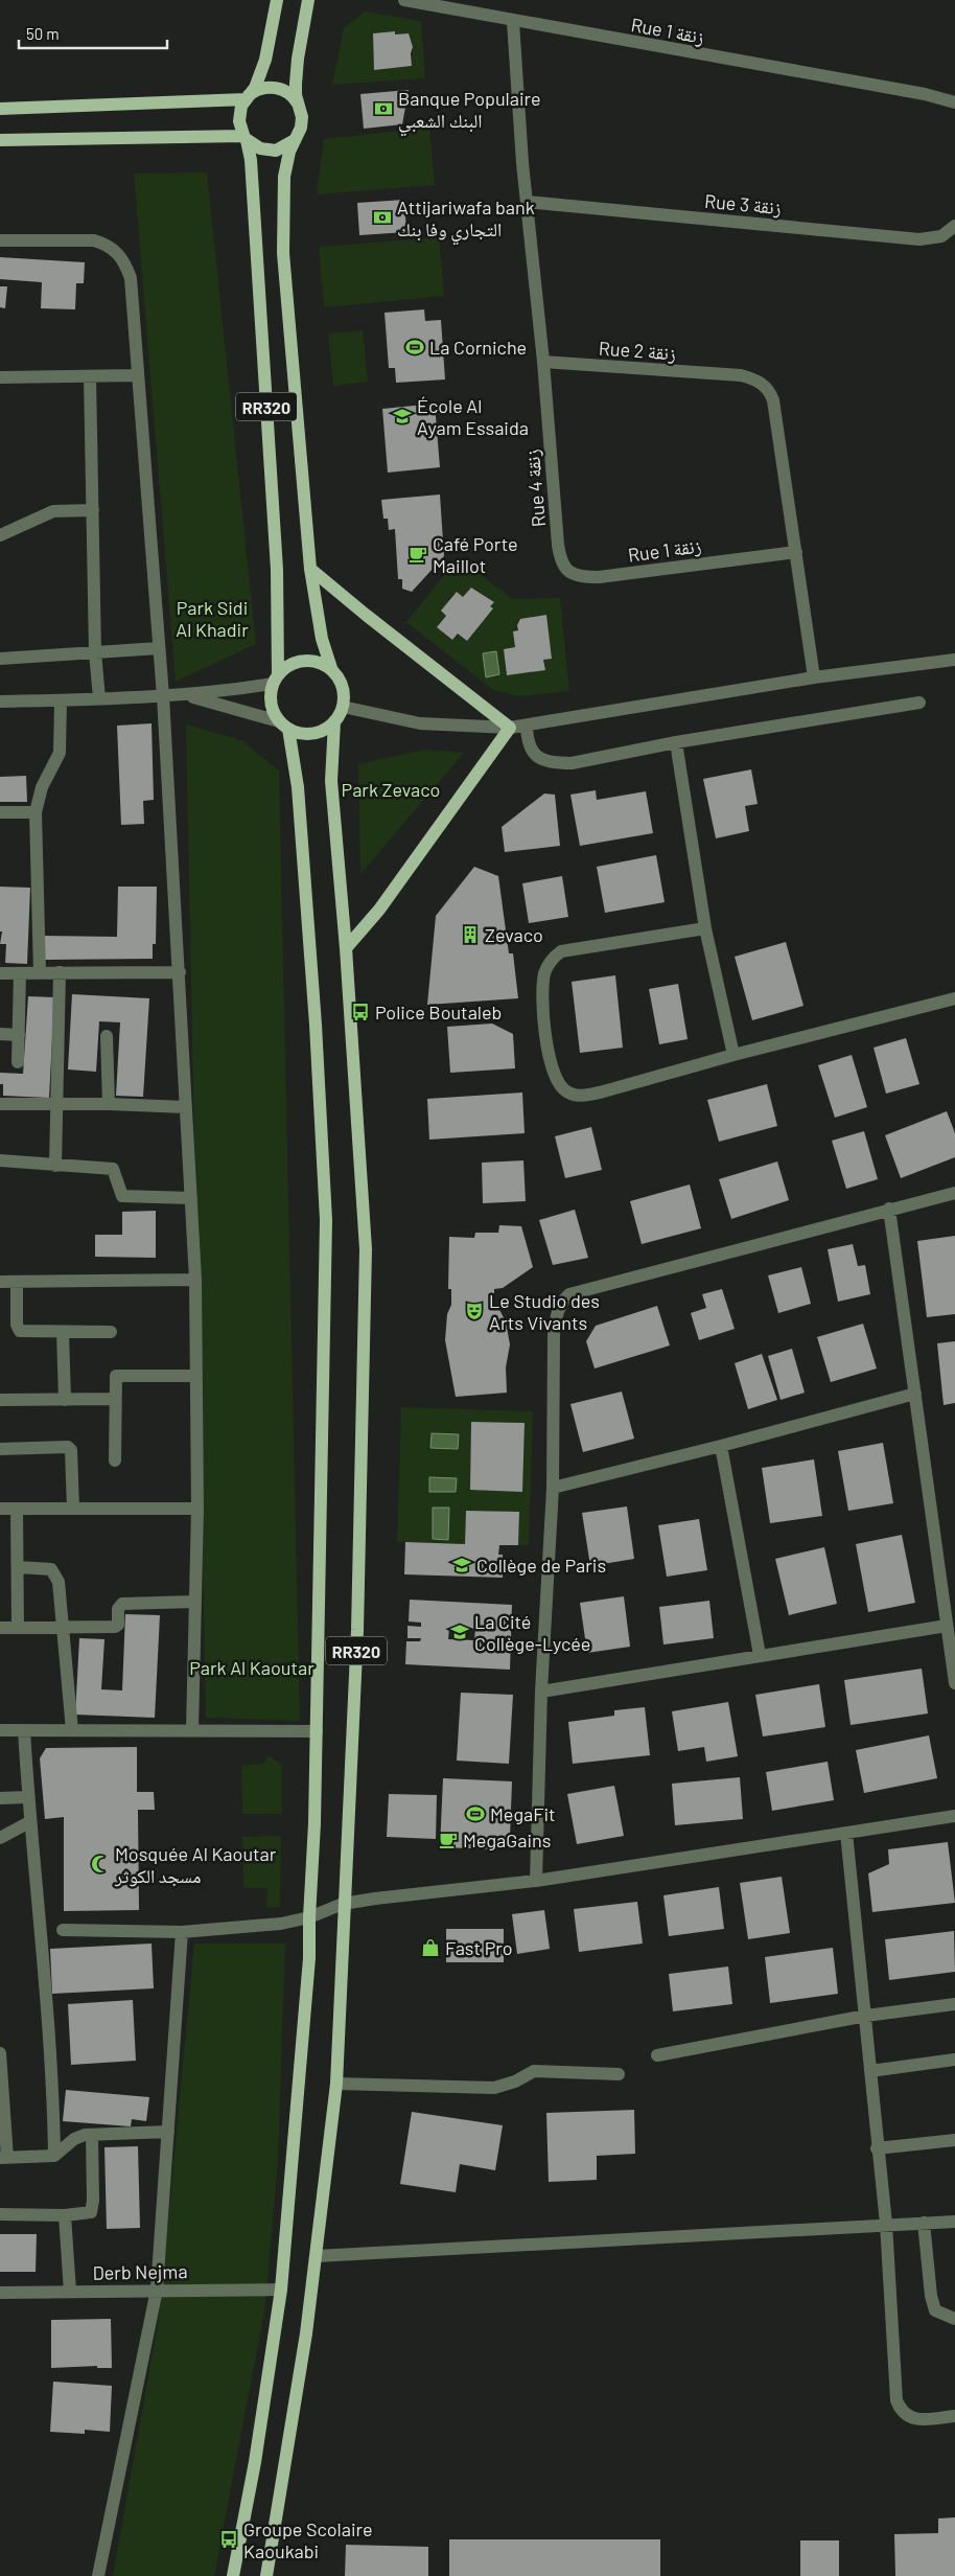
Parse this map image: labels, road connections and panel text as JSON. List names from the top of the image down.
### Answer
{
  "streets": {
    "main road": ["RR320"],
    "street": [
      "Rue 1 زنقة",
      "Rue 3 زنقة",
      "Rue 2 زنقة",
      "Rue 4 زنقة",
      "Derb Nejma"
    ]
  },
  "crossings": [
    ["Rue 1 زنقة", "Rue 2 زنقة"],
    ["Rue 1 زنقة", "Rue 4 زنقة"],
    ["Rue 3 زنقة", "Rue 4 زنقة"],
    ["Rue 2 زنقة", "Rue 4 زنقة"],
    ["RR320", "Derb Nejma"]
  ],
  "parks": ["Park Sidi Al Khadir", "Park Zevaco", "Park Al Kaoutar"],
  "places": {
    "bank": ["Banque Populaire البنك الشعبي", "Attijariwafa bank التجاري وفا بنك"],
    "sports": ["La Corniche", "MegaFit"],
    "school or university": ["École Al Ayam Essaida", "Collège de Paris", "La Cité Collège-Lycée"],
    "cafe": ["Café Porte Maillot", "MegaGains"],
    "building": ["Zevaco"],
    "bus stop": ["Police Boutaleb", "Groupe Scolaire Kaoukabi"],
    "theatre": ["Le Studio des Arts Vivants"],
    "mosque": ["Mosquée Al Kaoutar مسجد الكوثر"],
    "shop": ["Fast Pro"]
  },
  "scale_bar": "50 m"
}
